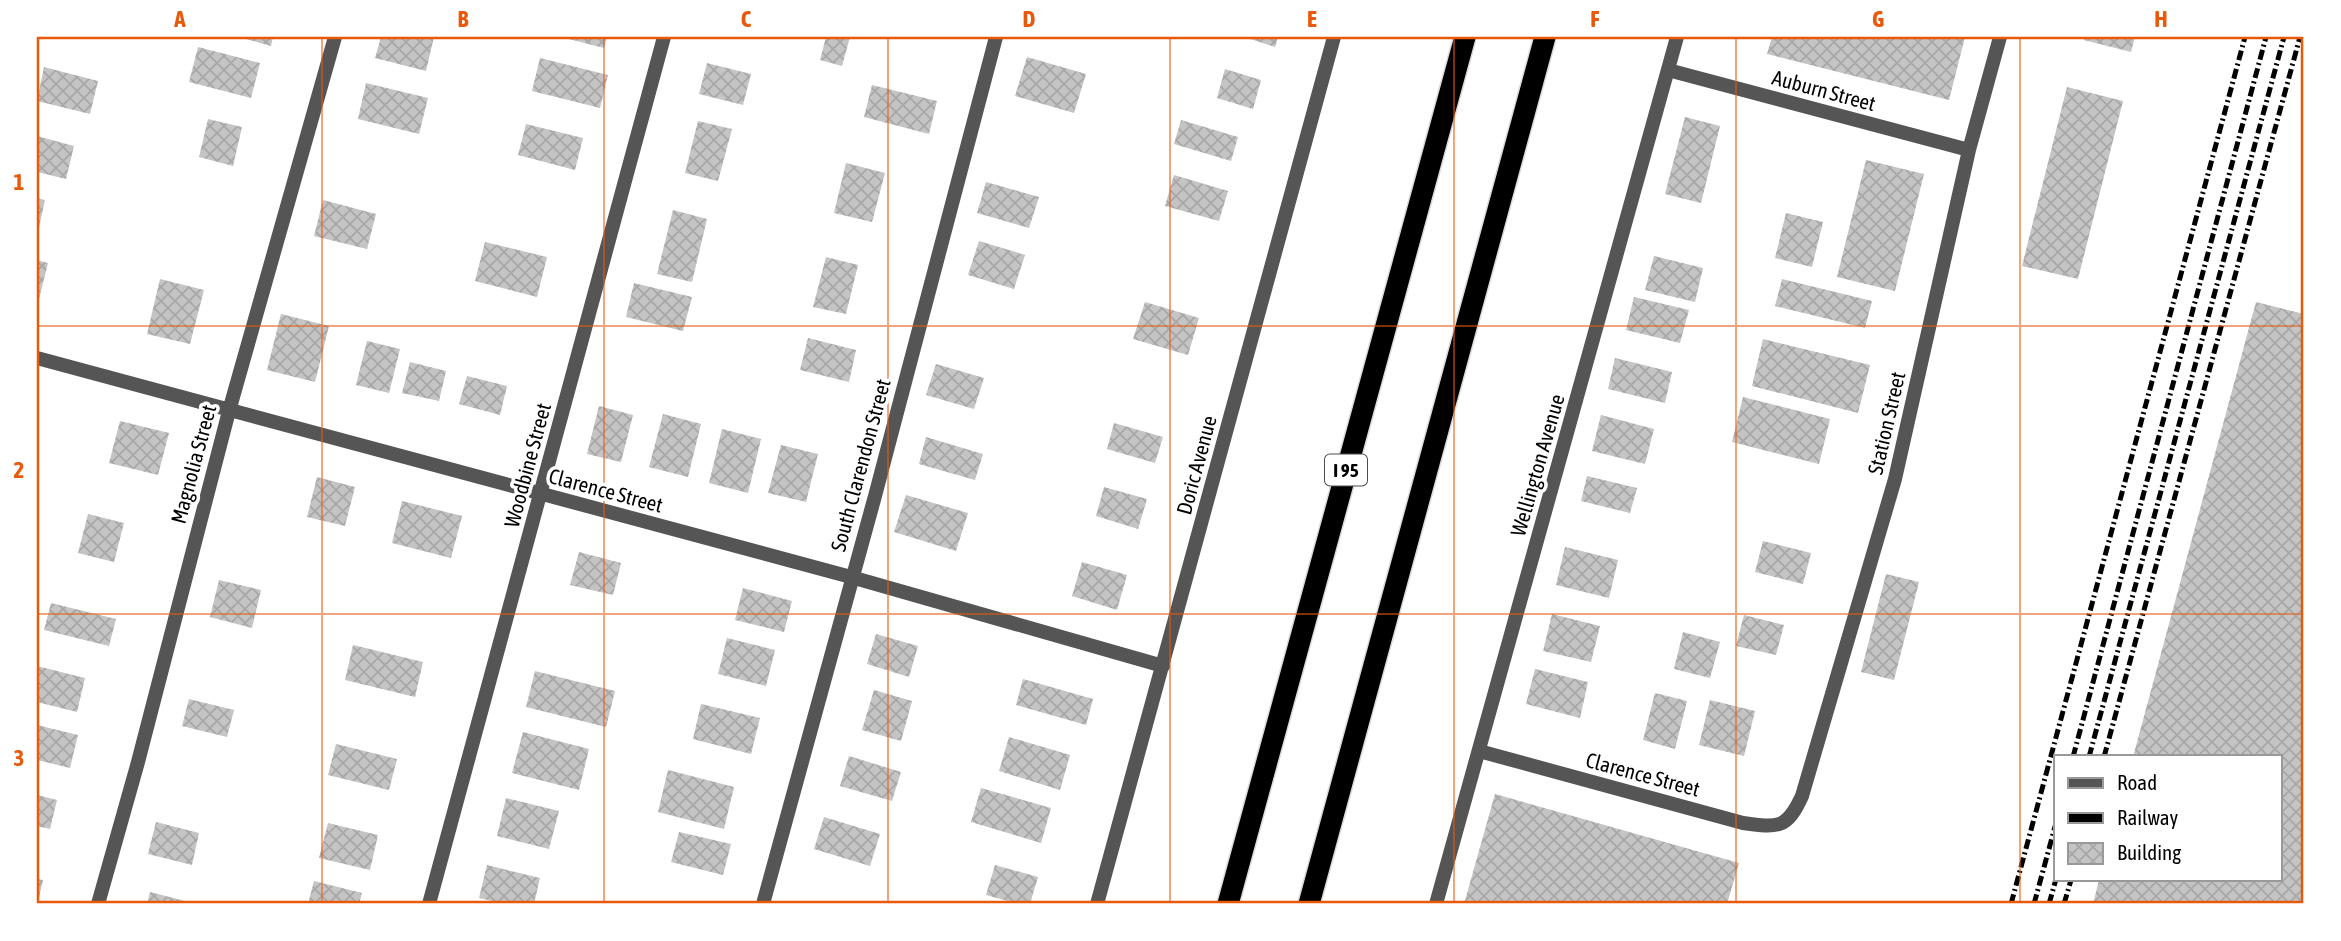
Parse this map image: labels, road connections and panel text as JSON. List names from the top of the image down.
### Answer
{
  "streets": {
    "highway": ["I 95"],
    "street": [
      "Auburn Street",
      "Station Street",
      "Magnolia Street",
      "Woodbine Street",
      "South Clarendon Street",
      "Doric Avenue",
      "Wellington Avenue",
      "Clarence Street"
    ]
  },
  "crossings": [
    ["Auburn Street", "Station Street"],
    ["Auburn Street", "Wellington Avenue"],
    ["Station Street", "Clarence Street"],
    ["Magnolia Street", "Clarence Street"],
    ["Woodbine Street", "Clarence Street"],
    ["South Clarendon Street", "Clarence Street"],
    ["Doric Avenue", "Clarence Street"],
    ["Wellington Avenue", "Clarence Street"]
  ],
  "legend": ["Road", "Railway", "Building"],
  "grid": {
    "columns": [
      "A",
      "B",
      "C",
      "D",
      "E",
      "F",
      "G",
      "H"
    ],
    "rows": ["1", "2", "3"]
  }
}
